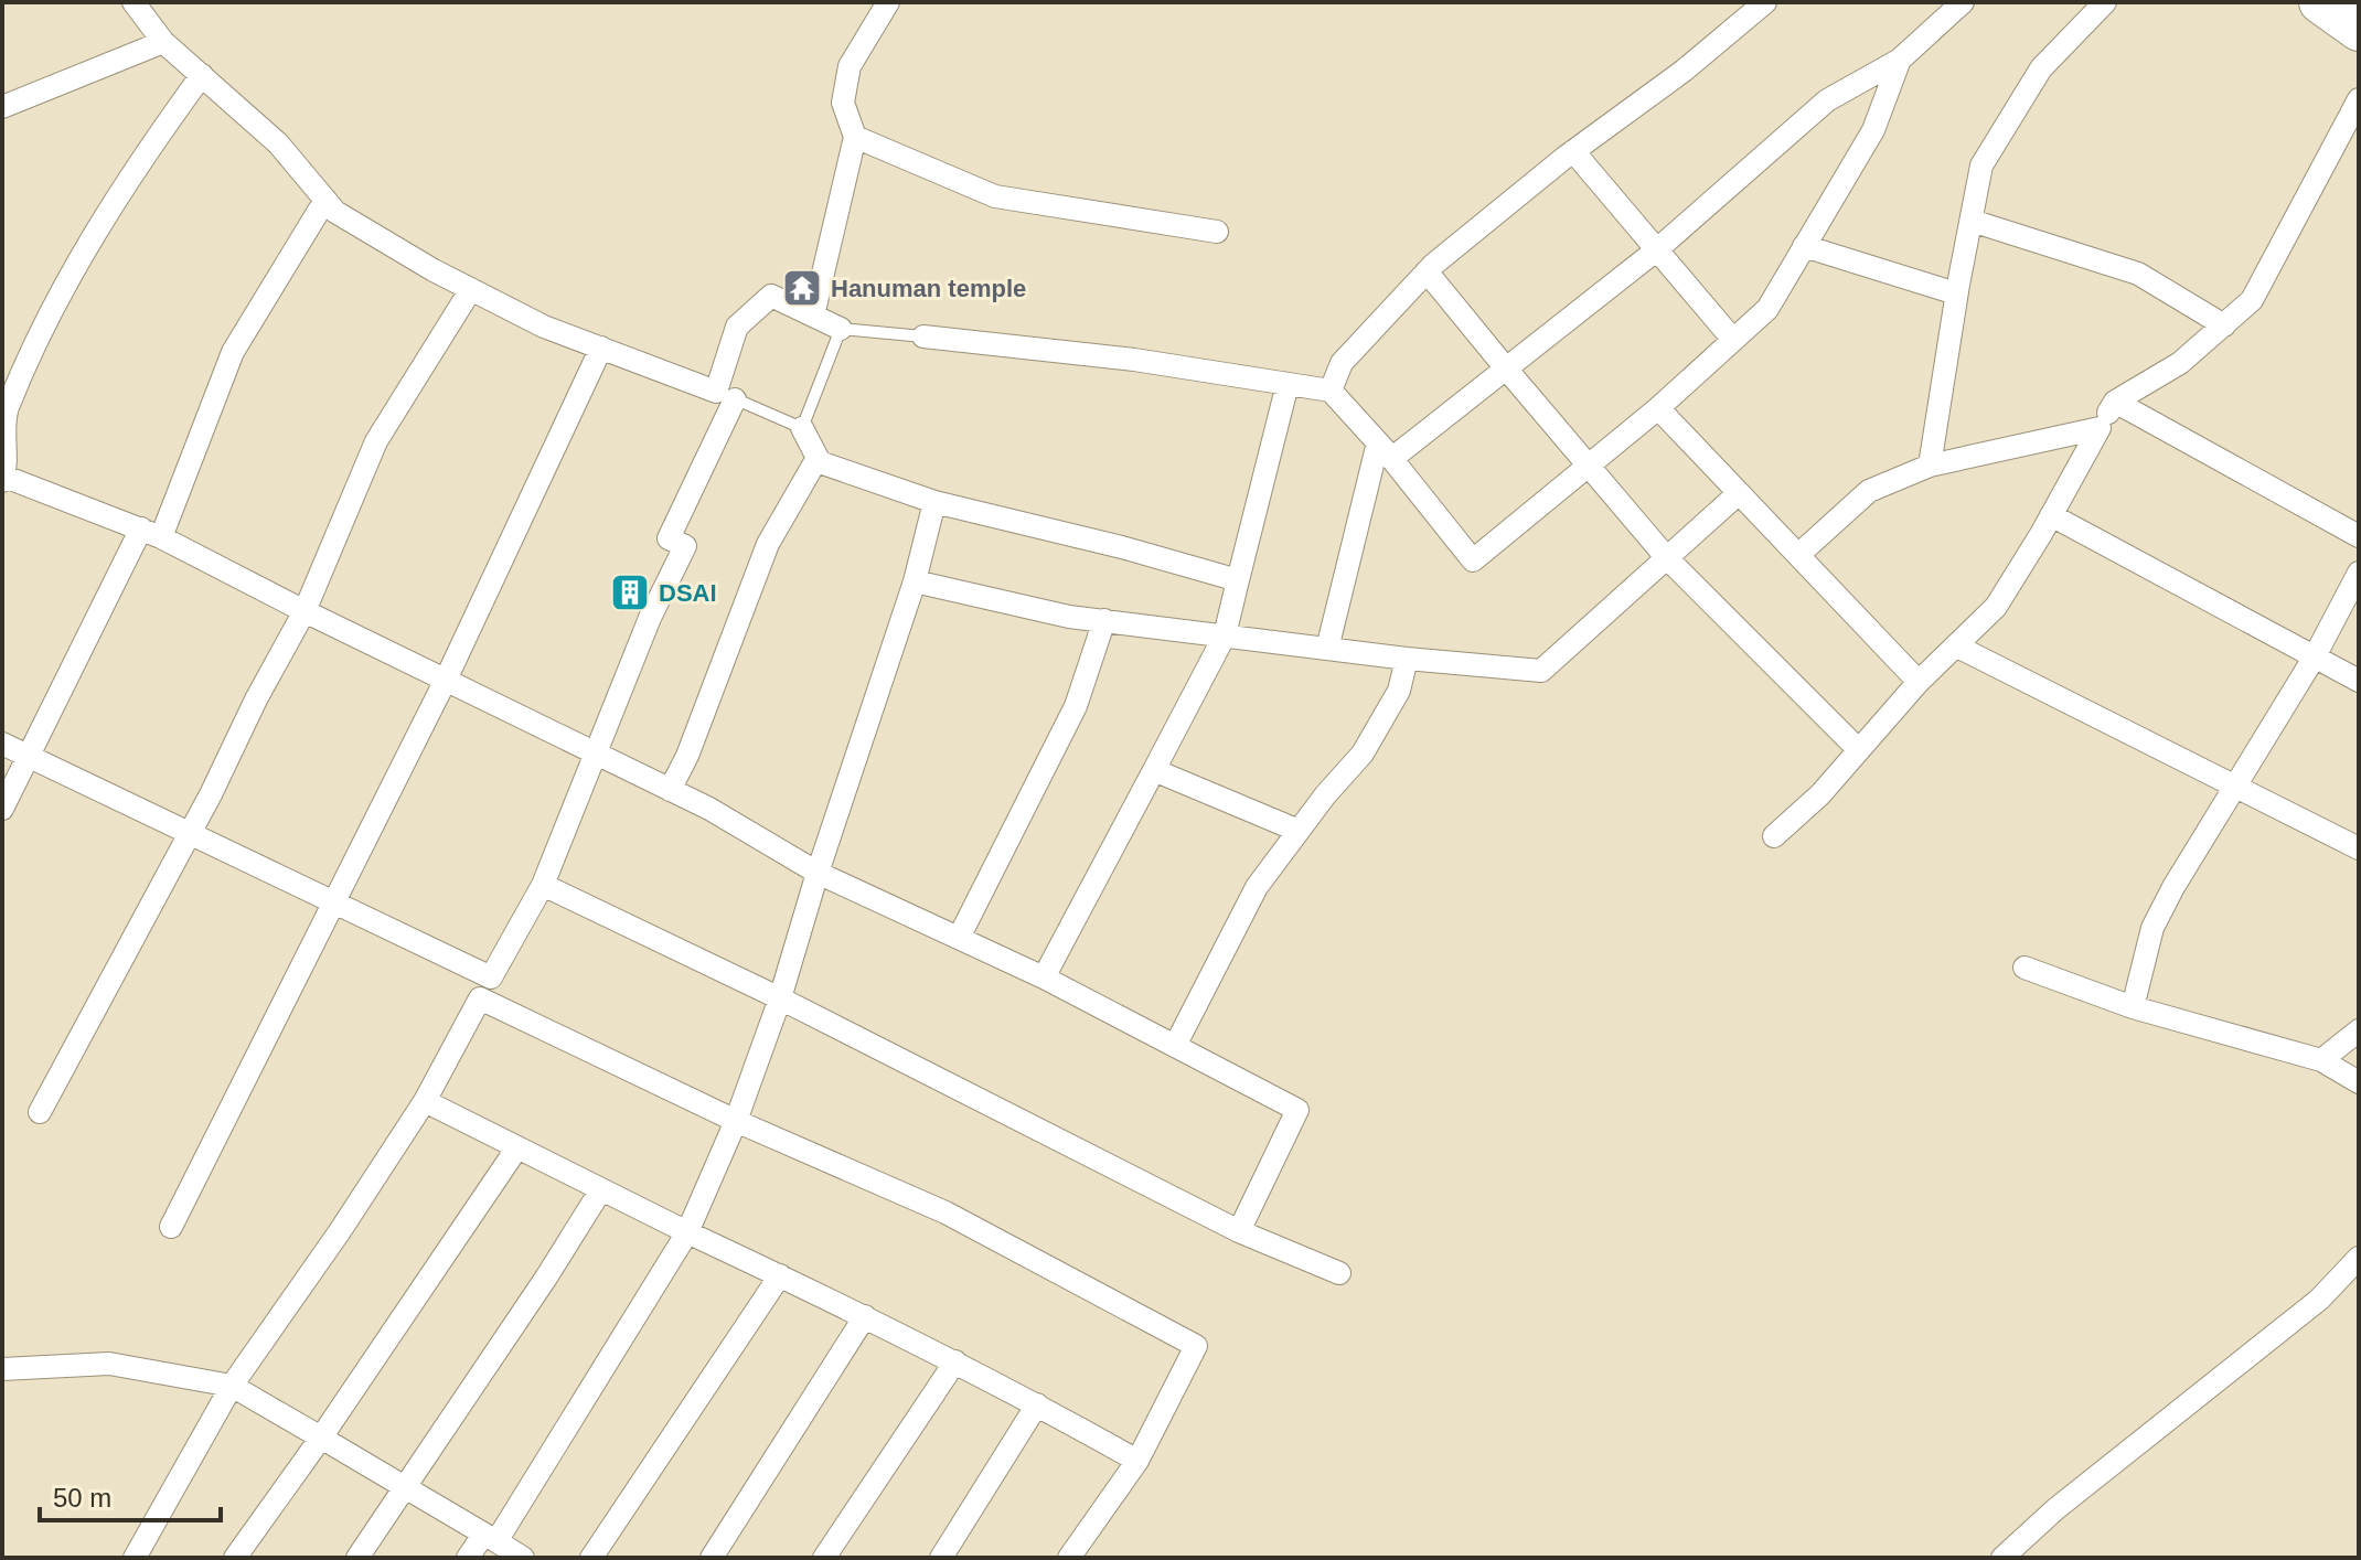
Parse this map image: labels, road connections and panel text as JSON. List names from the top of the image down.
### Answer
{
  "places": {
    "temple": ["Hanuman temple"],
    "building": ["DSAI"]
  },
  "scale_bar": "50 m"
}
